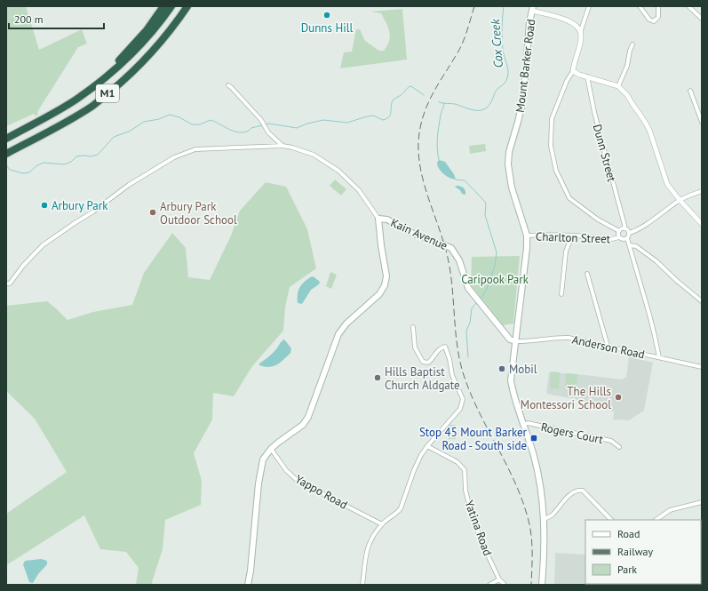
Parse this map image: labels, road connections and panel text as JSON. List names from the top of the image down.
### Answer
{
  "streets": {
    "highway": ["M1"],
    "main road": ["Mount Barker Road", "Kain Avenue"],
    "street": [
      "Dunn Street",
      "Charlton Street",
      "Anderson Road",
      "Rogers Court",
      "Yappo Road",
      "Yatina Road"
    ]
  },
  "crossings": [
    ["Mount Barker Road", "Kain Avenue"],
    ["Mount Barker Road", "Charlton Street"],
    ["Mount Barker Road", "Anderson Road"],
    ["Mount Barker Road", "Rogers Court"],
    ["Dunn Street", "Charlton Street"],
    ["Kain Avenue", "Anderson Road"]
  ],
  "water": ["Cox Creek"],
  "parks": ["Caripook Park"],
  "places": {
    "other": [
      "Dunns Hill",
      "Arbury Park",
      "Arbury Park Outdoor School",
      "Mobil",
      "Hills Baptist Church Aldgate",
      "The Hills Montessori School"
    ],
    "transit": ["Stop 45 Mount Barker Road - South side"]
  },
  "legend": ["Road", "Railway", "Park"],
  "scale_bar": "200 m"
}
